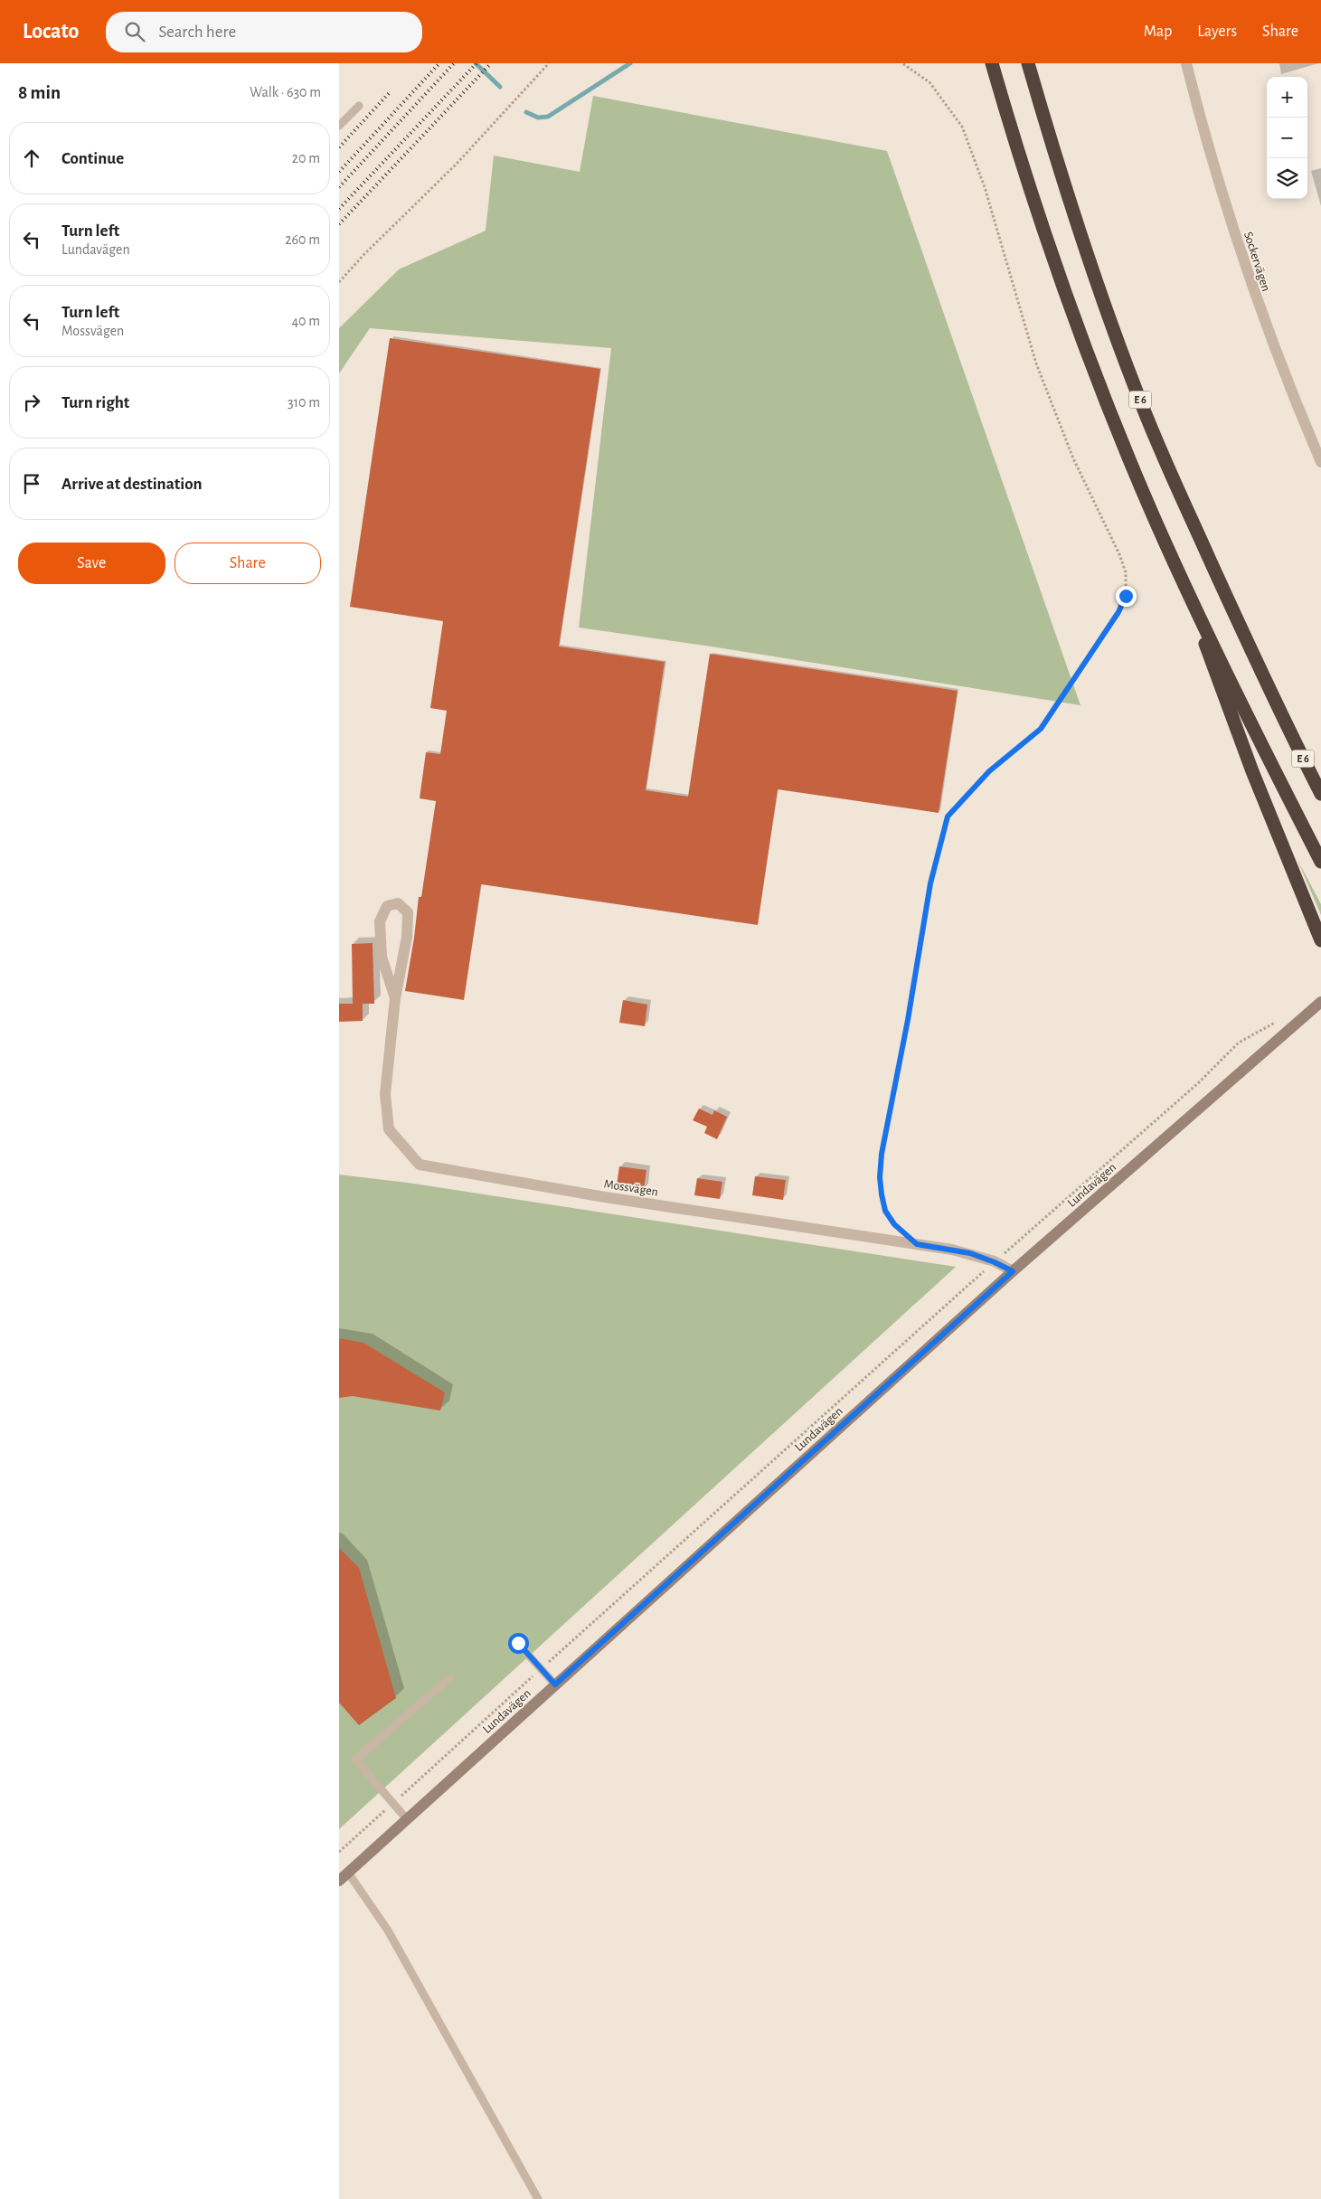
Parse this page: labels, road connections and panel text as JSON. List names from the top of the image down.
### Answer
{
  "streets": {
    "highway": ["E 6"],
    "main road": ["Lundavägen"],
    "street": ["Sockervägen", "Mossvägen"]
  },
  "crossings": [
    ["Lundavägen", "Mossvägen"]
  ],
  "page": {
    "header": "Locato",
    "search": "Search here",
    "nav": ["Map", "Layers", "Share"],
    "heading": ["8 min", "Walk · 630 m"],
    "map_buttons": ["+", "−"],
    "list": [
      ["Continue", "20 m"],
      ["Turn left", "Lundavägen", "260 m"],
      ["Turn left", "Mossvägen", "40 m"],
      ["Turn right", "310 m"],
      "Arrive at destination"
    ],
    "buttons": ["Save", "Share"]
  }
}
